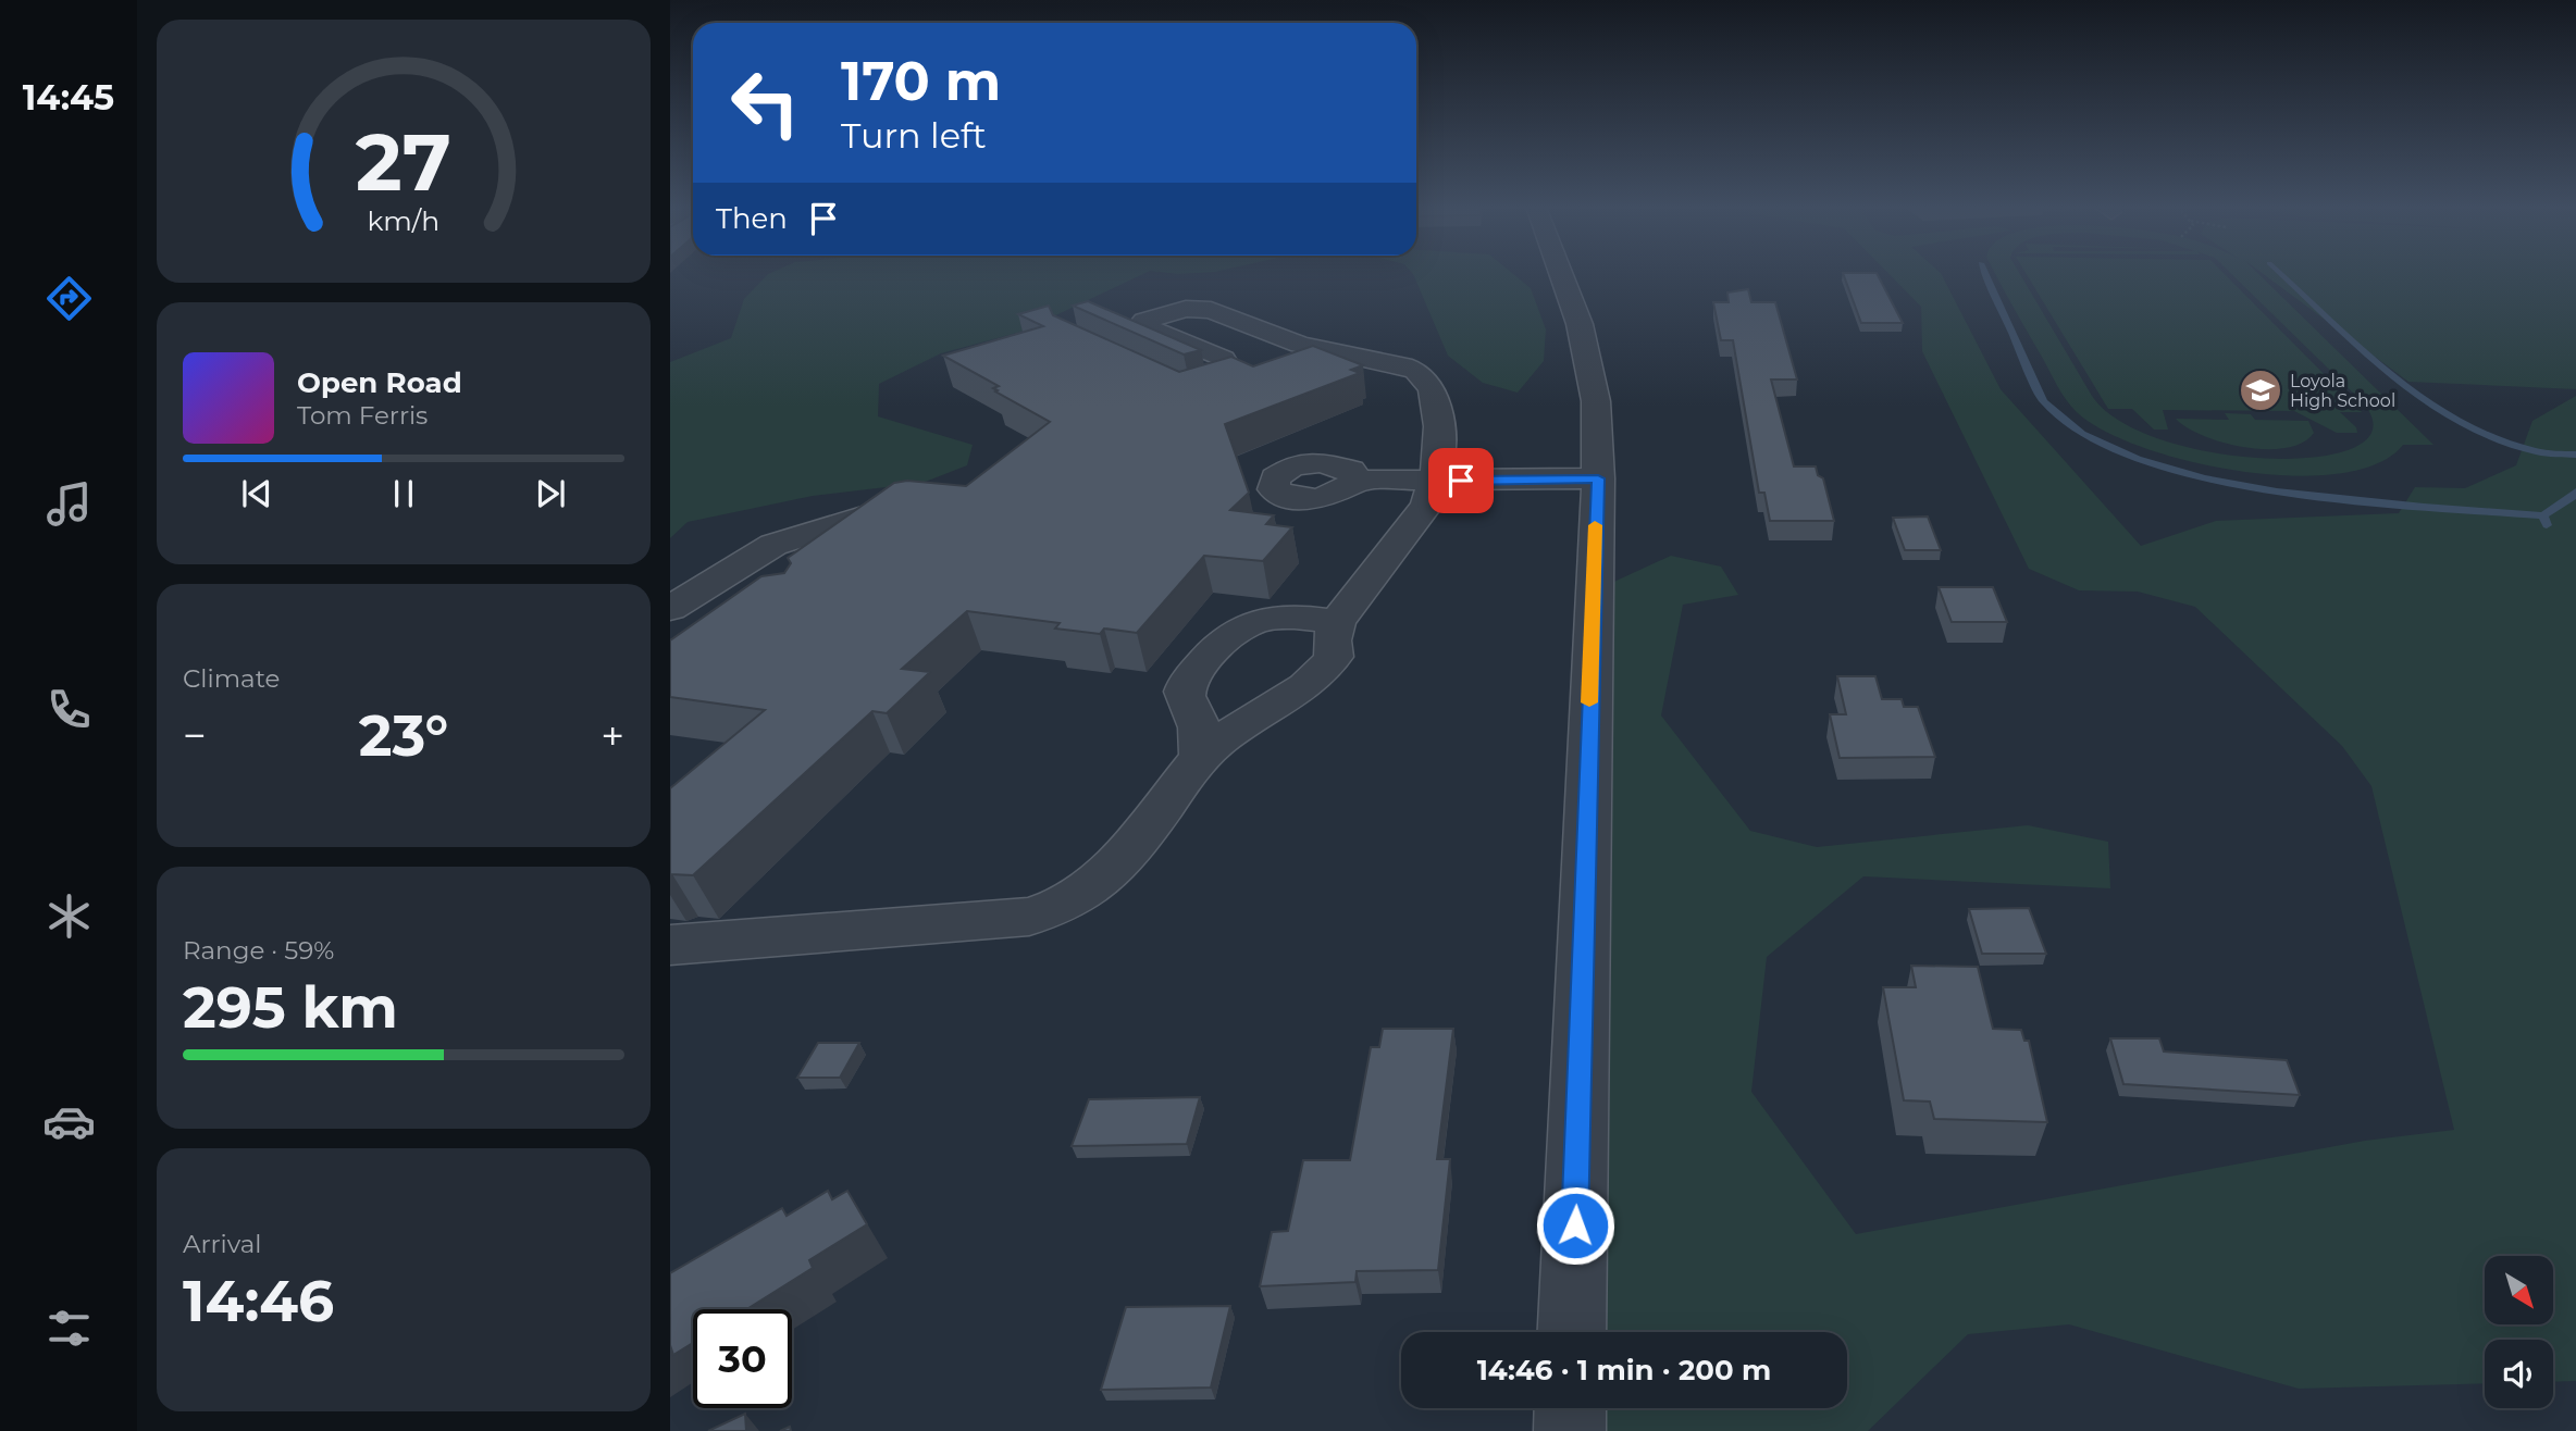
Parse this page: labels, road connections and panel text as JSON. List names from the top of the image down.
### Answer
{
  "places": {
    "school or university": ["Loyola High School"]
  },
  "north": "bottom right",
  "page": {
    "tabs": "14:45",
    "turn": ["170 m", "Turn left"],
    "then": "Then",
    "song": ["Open Road", "Tom Ferris"],
    "tile": [
      "Climate",
      ["Range · 59%", "295 km"],
      ["Arrival", "14:46"]
    ],
    "heat": ["−", "23°", "+"],
    "limit": "30",
    "trip": "14:46 · 1 min · 200 m",
    "gauge": ["27", "km/h"]
  }
}
